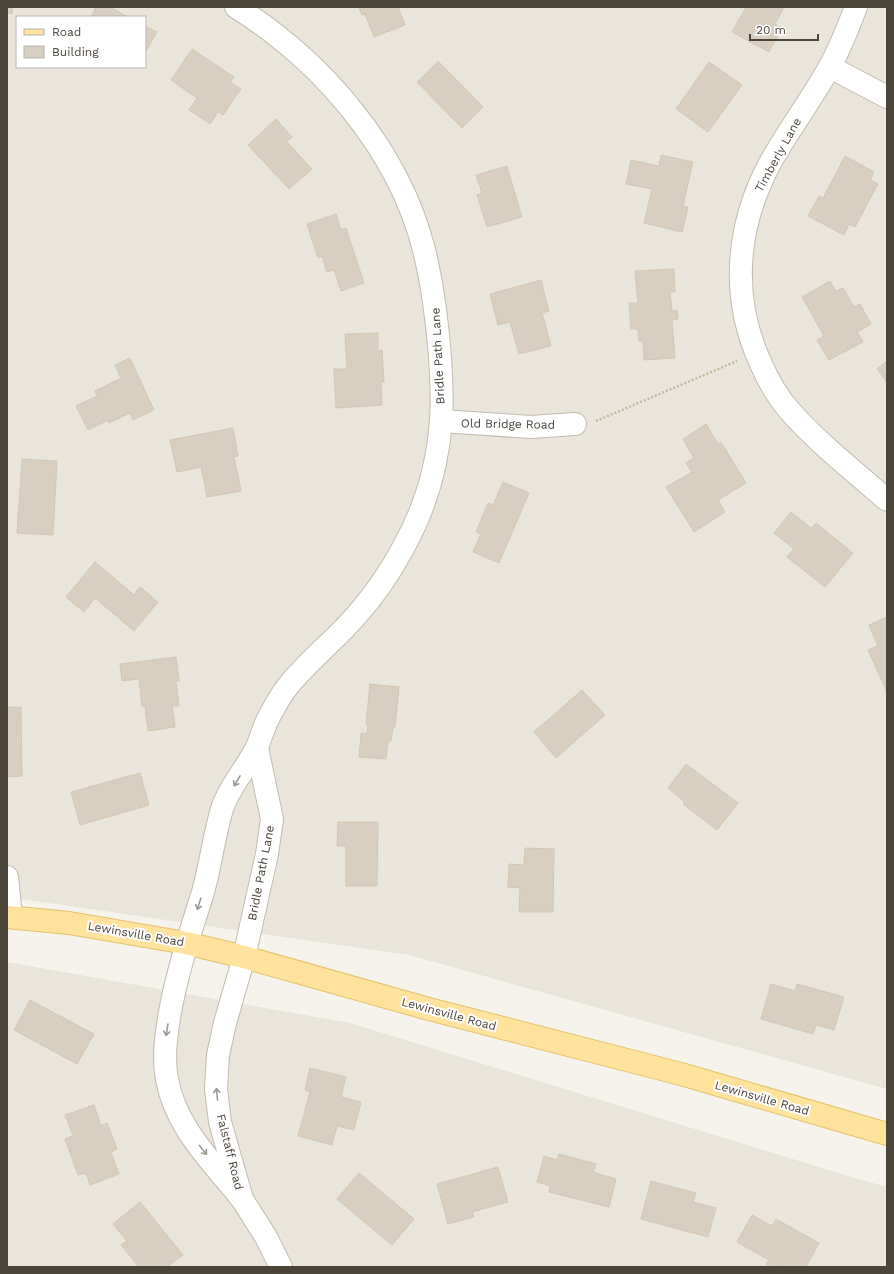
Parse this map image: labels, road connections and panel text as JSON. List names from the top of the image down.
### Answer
{
  "streets": {
    "main road": ["Lewinsville Road"],
    "street": [
      "Timberly Lane",
      "Bridle Path Lane",
      "Old Bridge Road",
      "Falstaff Road"
    ]
  },
  "crossings": [
    ["Bridle Path Lane", "Old Bridge Road"],
    ["Bridle Path Lane", "Lewinsville Road"],
    ["Bridle Path Lane", "Falstaff Road"],
    ["Lewinsville Road", "Falstaff Road"]
  ],
  "legend": ["Road", "Building"],
  "scale_bar": "20 m"
}
